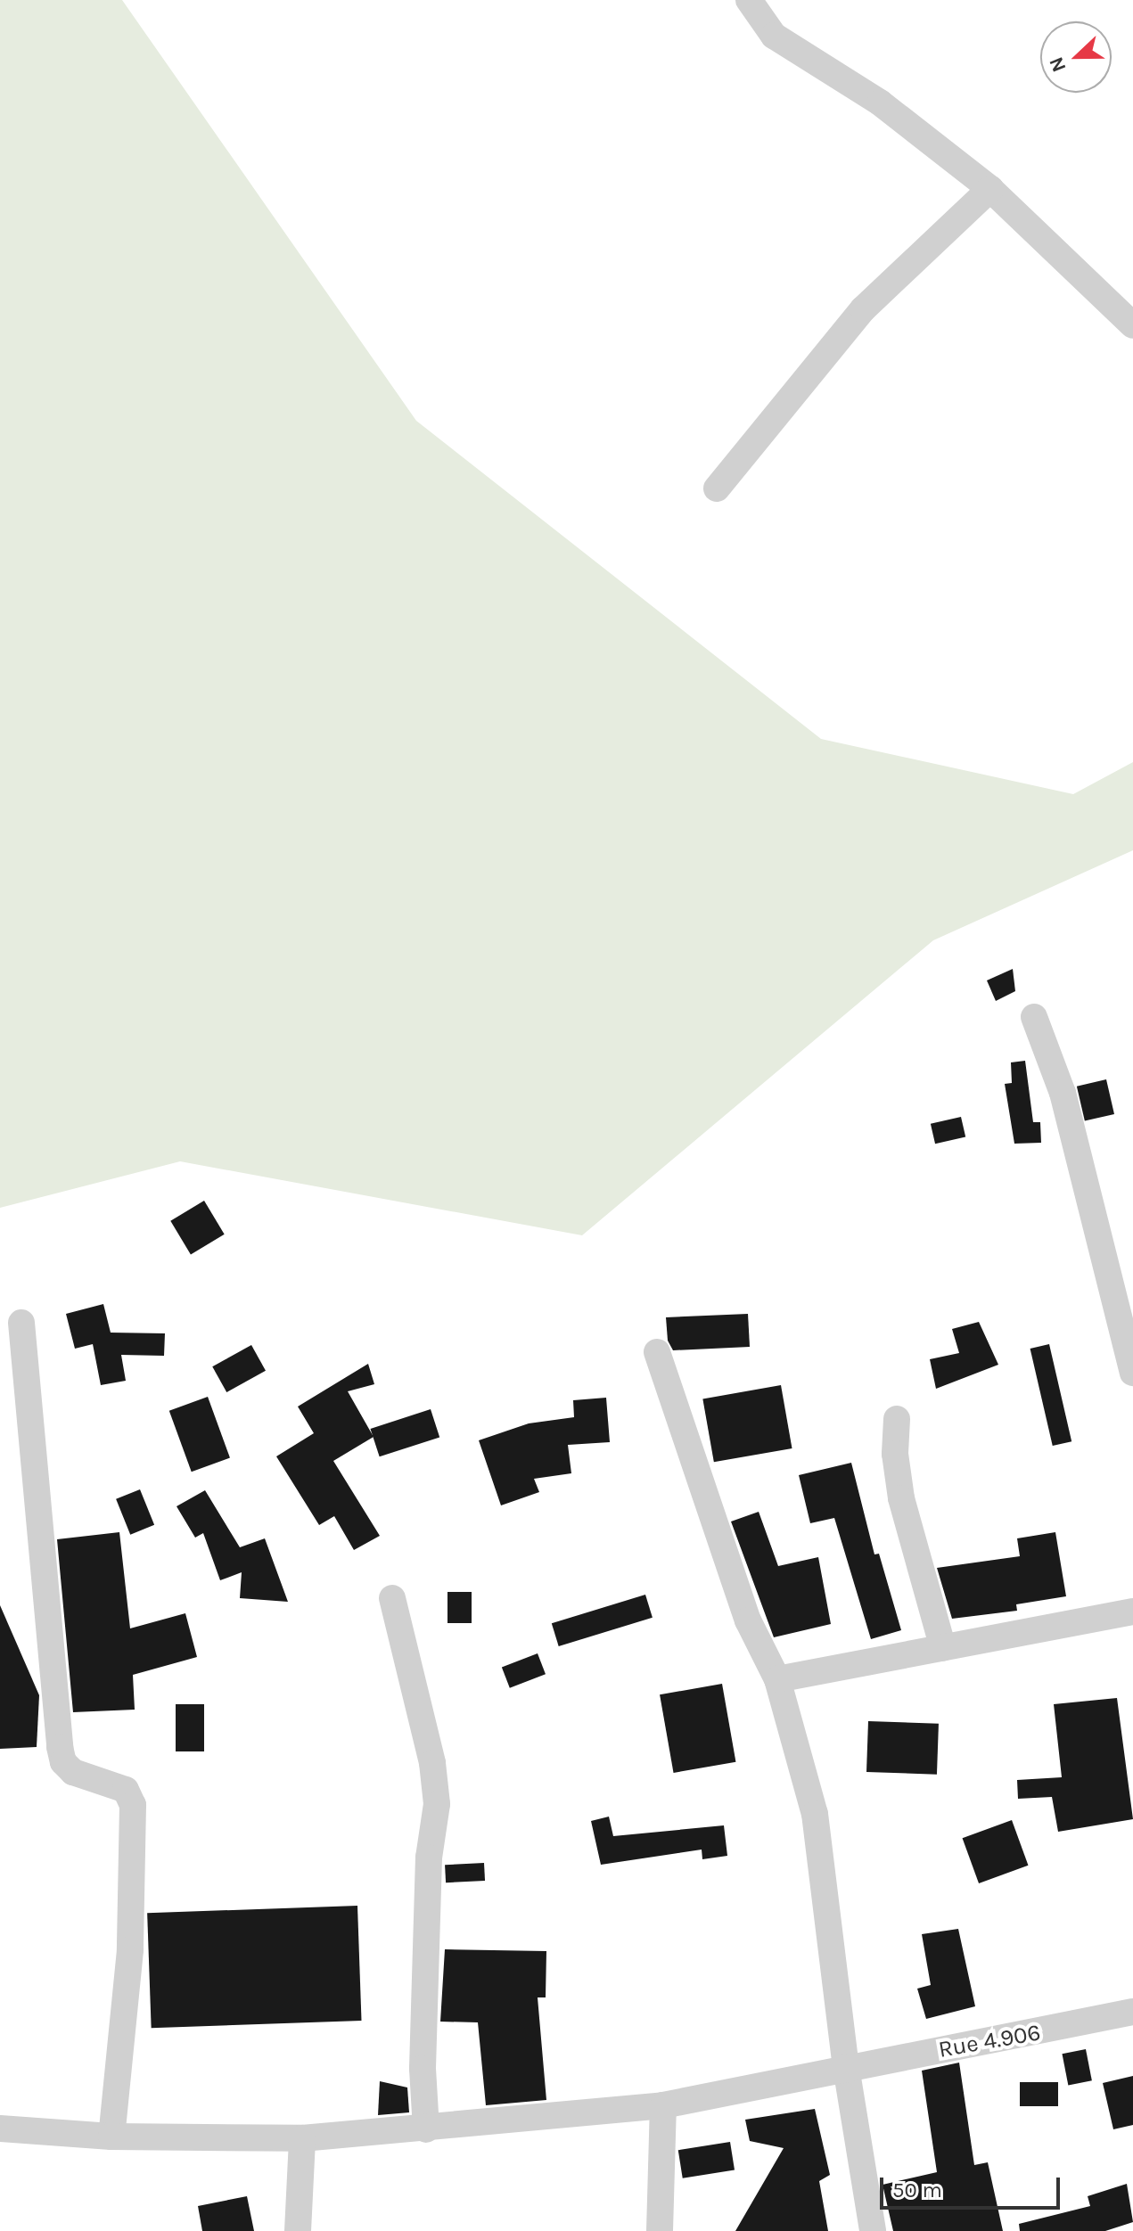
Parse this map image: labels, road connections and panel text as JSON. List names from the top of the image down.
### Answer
{
  "streets": {
    "street": ["Rue 4.906"]
  },
  "scale_bar": "50 m",
  "north": "left"
}
